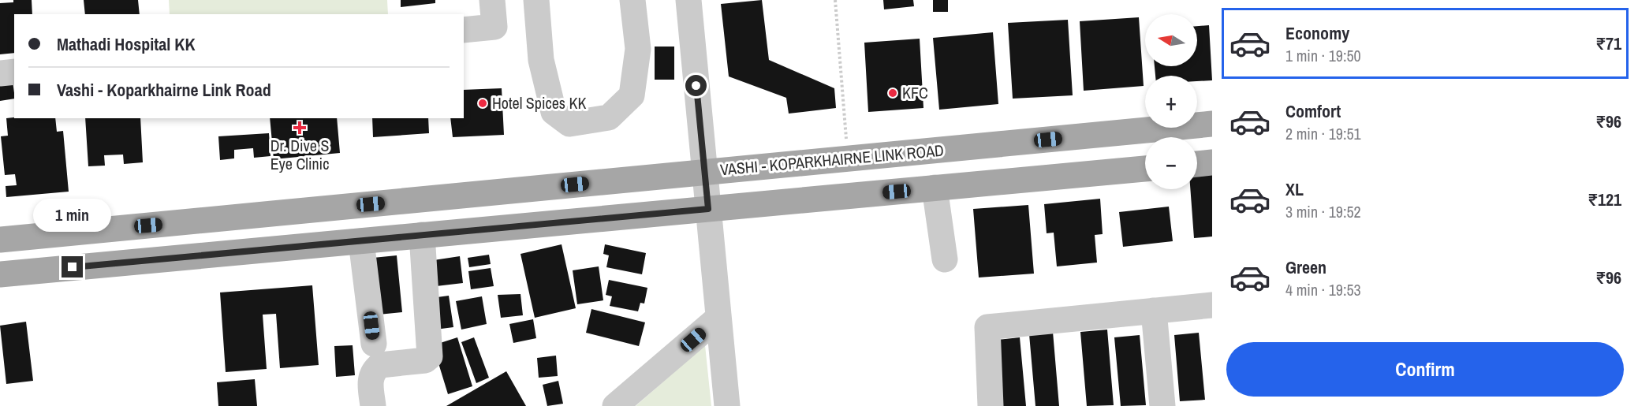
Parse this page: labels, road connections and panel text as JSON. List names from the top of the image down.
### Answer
{
  "streets": {
    "main road": ["VASHI - KOPARKHAIRNE LINK ROAD"]
  },
  "places": {
    "other": ["KFC", "Hotel Spices KK"],
    "health": ["Dr. Dive S Eye Clinic"]
  },
  "north": "left",
  "page": {
    "list": [
      {
        "name": "Economy",
        "note": "1 min · 19:50",
        "value": "₹71"
      },
      {
        "name": "Comfort",
        "note": "2 min · 19:51",
        "value": "₹96"
      },
      {
        "name": "XL",
        "note": "3 min · 19:52",
        "value": "₹121"
      },
      {
        "name": "Green",
        "note": "4 min · 19:53",
        "value": "₹96"
      }
    ],
    "map_buttons": ["+", "−"],
    "banner": ["Mathadi Hospital KK", "Vashi - Koparkhairne Link Road"],
    "bubble": "1 min",
    "buttons": "Confirm"
  }
}
